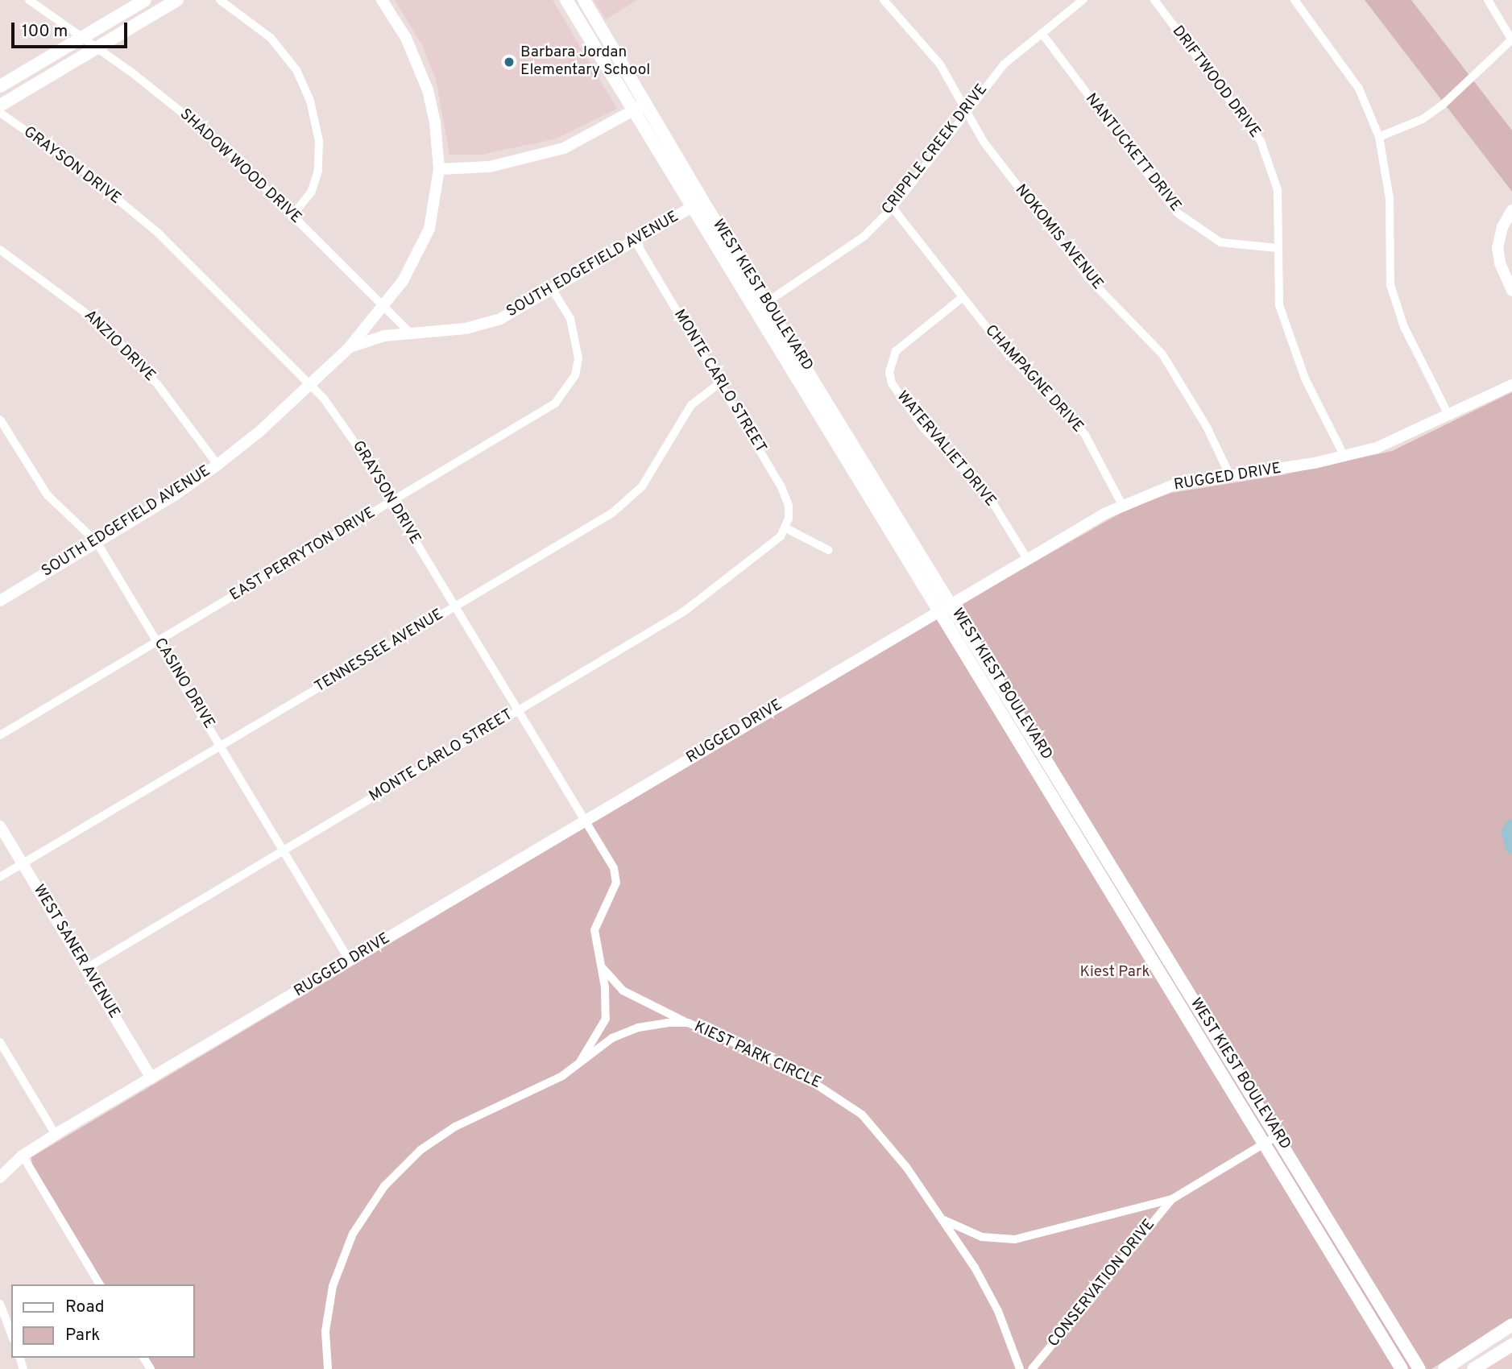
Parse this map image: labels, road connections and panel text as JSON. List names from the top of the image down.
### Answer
{
  "streets": {
    "main road": ["WEST KIEST BOULEVARD"],
    "street": [
      "DRIFTWOOD DRIVE",
      "CRIPPLE CREEK DRIVE",
      "NANTUCKETT DRIVE",
      "GRAYSON DRIVE",
      "SHADOW WOOD DRIVE",
      "NOKOMIS AVENUE",
      "SOUTH EDGEFIELD AVENUE",
      "ANZIO DRIVE",
      "CHAMPAGNE DRIVE",
      "MONTE CARLO STREET",
      "WATERVALIET DRIVE",
      "RUGGED DRIVE",
      "EAST PERRYTON DRIVE",
      "TENNESSEE AVENUE",
      "CASINO DRIVE",
      "WEST SANER AVENUE",
      "KIEST PARK CIRCLE",
      "CONSERVATION DRIVE"
    ]
  },
  "crossings": [
    ["DRIFTWOOD DRIVE", "NANTUCKETT DRIVE"],
    ["DRIFTWOOD DRIVE", "RUGGED DRIVE"],
    ["CRIPPLE CREEK DRIVE", "NANTUCKETT DRIVE"],
    ["CRIPPLE CREEK DRIVE", "NOKOMIS AVENUE"],
    ["CRIPPLE CREEK DRIVE", "WEST KIEST BOULEVARD"],
    ["CRIPPLE CREEK DRIVE", "CHAMPAGNE DRIVE"],
    ["GRAYSON DRIVE", "SOUTH EDGEFIELD AVENUE"],
    ["GRAYSON DRIVE", "MONTE CARLO STREET"],
    ["GRAYSON DRIVE", "RUGGED DRIVE"],
    ["GRAYSON DRIVE", "EAST PERRYTON DRIVE"],
    ["GRAYSON DRIVE", "TENNESSEE AVENUE"],
    ["GRAYSON DRIVE", "KIEST PARK CIRCLE"],
    ["SHADOW WOOD DRIVE", "SOUTH EDGEFIELD AVENUE"],
    ["NOKOMIS AVENUE", "RUGGED DRIVE"],
    ["SOUTH EDGEFIELD AVENUE", "WEST KIEST BOULEVARD"],
    ["SOUTH EDGEFIELD AVENUE", "ANZIO DRIVE"],
    ["SOUTH EDGEFIELD AVENUE", "MONTE CARLO STREET"],
    ["SOUTH EDGEFIELD AVENUE", "EAST PERRYTON DRIVE"],
    ["SOUTH EDGEFIELD AVENUE", "CASINO DRIVE"],
    ["WEST KIEST BOULEVARD", "RUGGED DRIVE"],
    ["WEST KIEST BOULEVARD", "CONSERVATION DRIVE"],
    ["CHAMPAGNE DRIVE", "WATERVALIET DRIVE"],
    ["CHAMPAGNE DRIVE", "RUGGED DRIVE"],
    ["MONTE CARLO STREET", "TENNESSEE AVENUE"],
    ["MONTE CARLO STREET", "CASINO DRIVE"],
    ["MONTE CARLO STREET", "WEST SANER AVENUE"],
    ["WATERVALIET DRIVE", "RUGGED DRIVE"],
    ["RUGGED DRIVE", "CASINO DRIVE"],
    ["RUGGED DRIVE", "WEST SANER AVENUE"],
    ["EAST PERRYTON DRIVE", "CASINO DRIVE"],
    ["TENNESSEE AVENUE", "CASINO DRIVE"],
    ["TENNESSEE AVENUE", "WEST SANER AVENUE"],
    ["KIEST PARK CIRCLE", "CONSERVATION DRIVE"]
  ],
  "parks": ["Kiest Park"],
  "places": ["Barbara Jordan Elementary School"],
  "legend": ["Road", "Park"],
  "scale_bar": "100 m"
}
